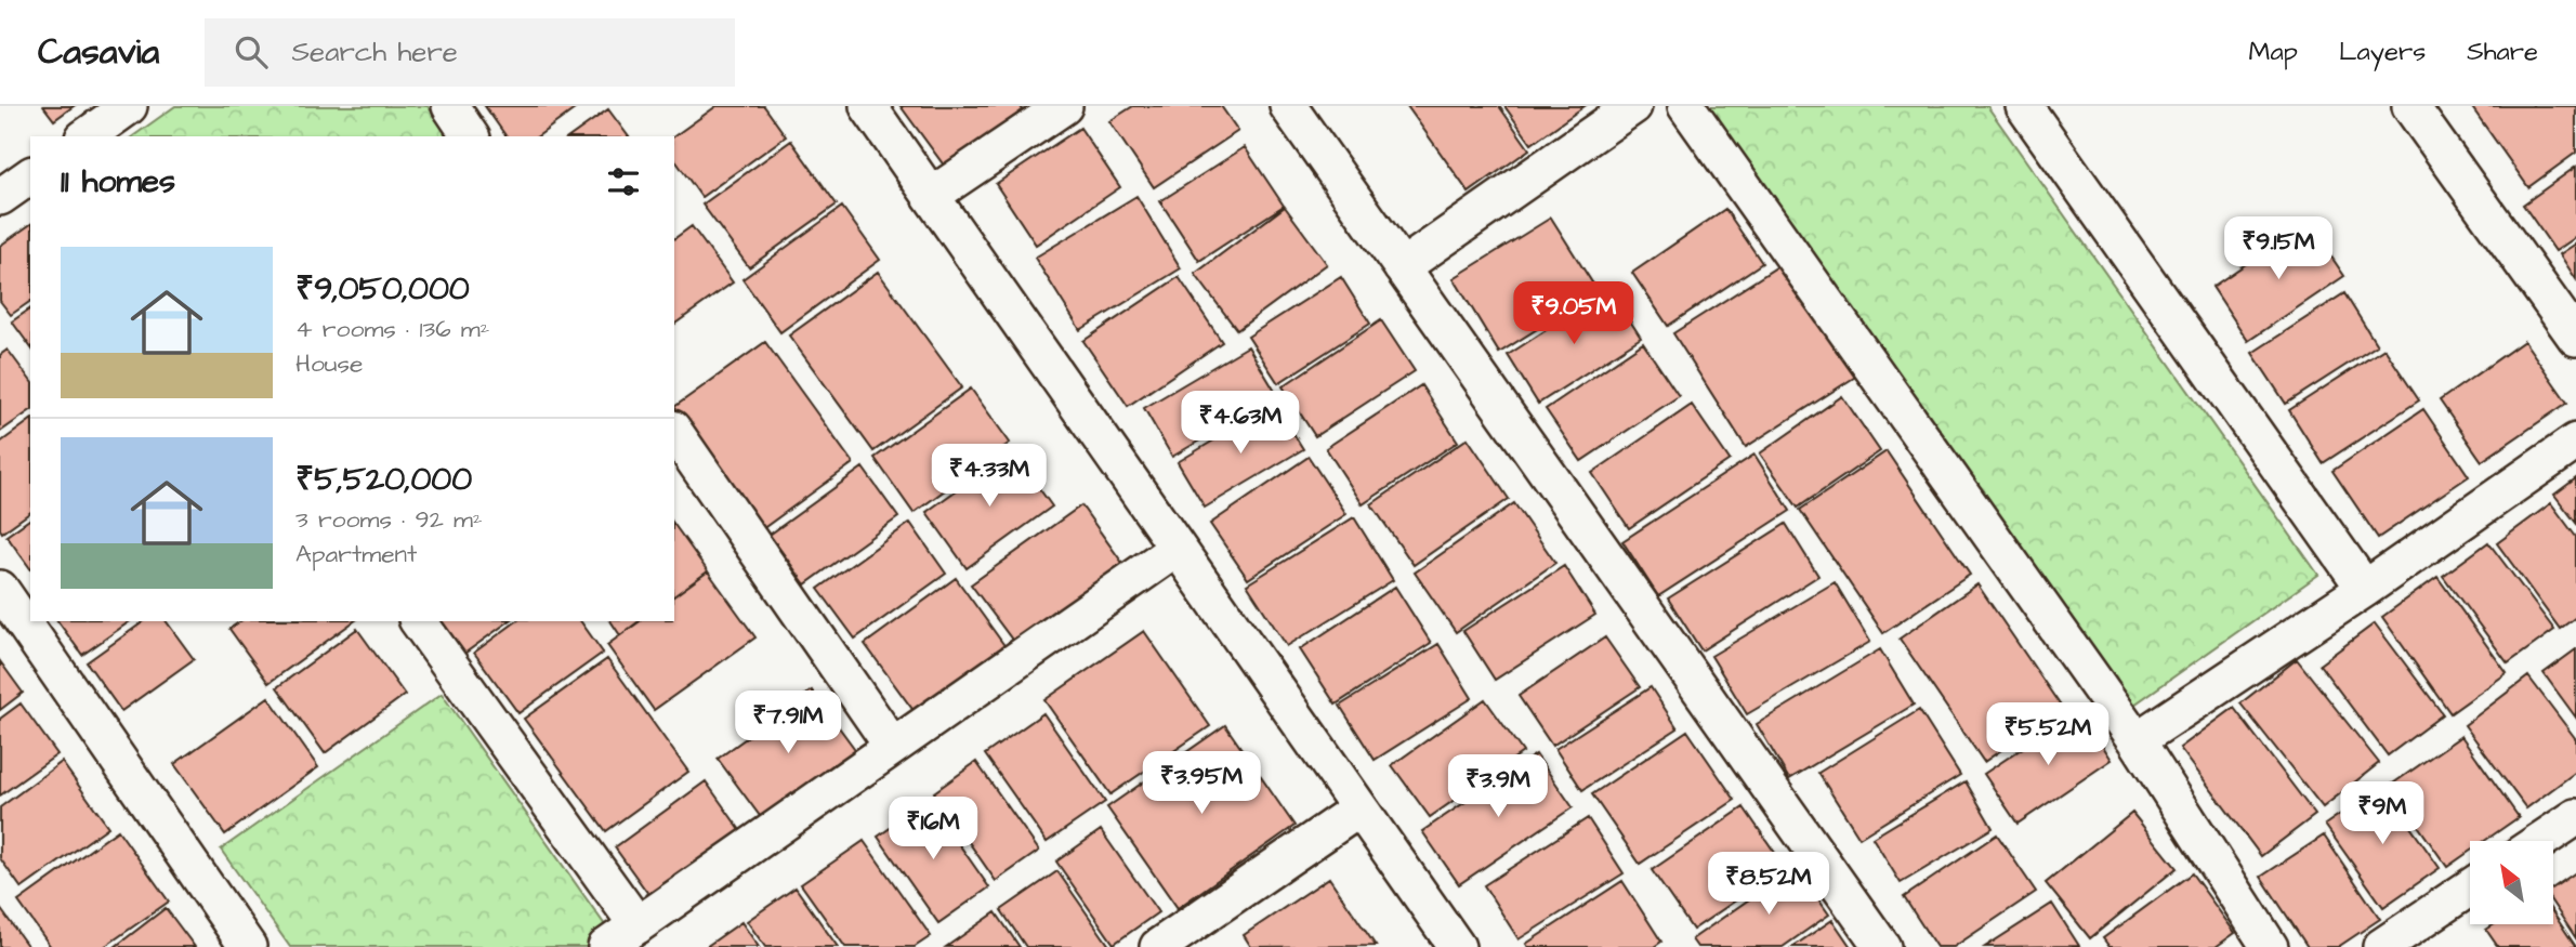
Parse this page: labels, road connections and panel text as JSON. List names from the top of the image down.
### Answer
{
  "north": "top left",
  "page": {
    "header": "Casavia",
    "search": "Search here",
    "nav": ["Map", "Layers", "Share"],
    "heading": "11 homes",
    "price": [
      "₹9.15M",
      "₹9.05M",
      "₹4.63M",
      "₹4.33M",
      "₹7.91M",
      "₹5.52M",
      "₹3.95M",
      "₹3.9M",
      "₹9M",
      "₹16M",
      "₹8.52M"
    ],
    "list": [
      {
        "name": "₹9,050,000",
        "note": "4 rooms · 136 m² · House"
      },
      {
        "name": "₹5,520,000",
        "note": "3 rooms · 92 m² · Apartment"
      }
    ]
  }
}
